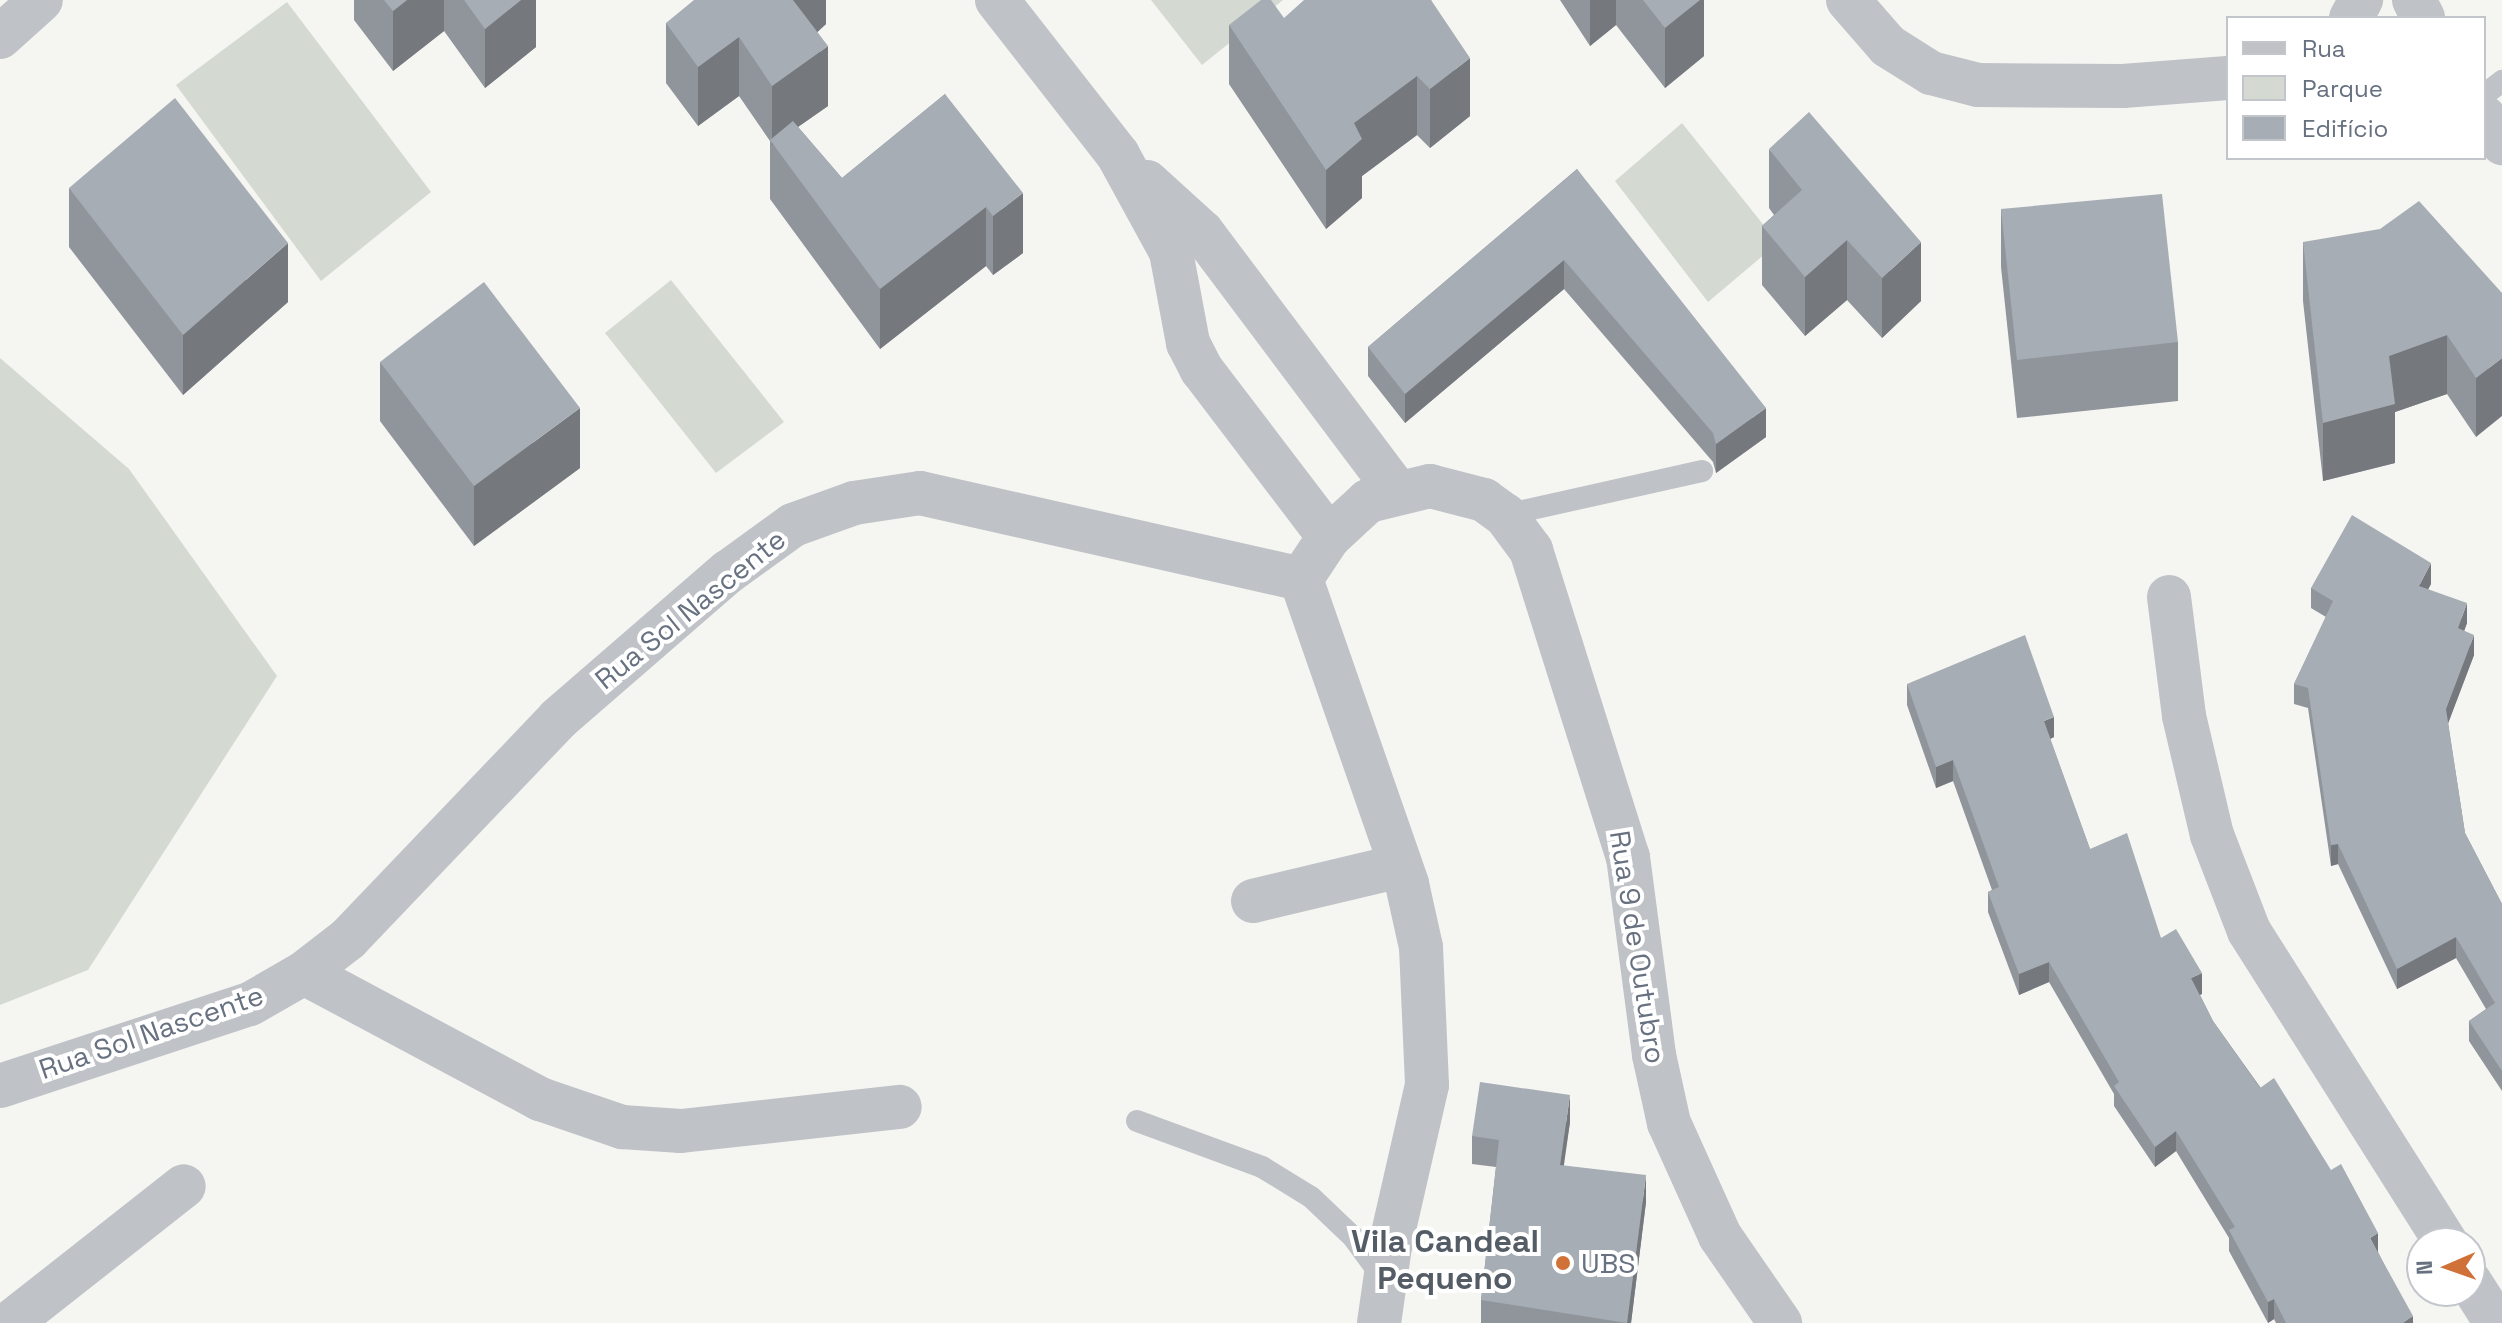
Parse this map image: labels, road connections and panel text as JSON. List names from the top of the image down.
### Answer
{
  "streets": {
    "street": ["Rua Sol Nascente", "Rua 9 de Outubro"]
  },
  "districts": ["Vila Candeal Pequeno"],
  "places": ["UBS"],
  "legend": ["Rua", "Parque", "Edifício"],
  "north": "left"
}
